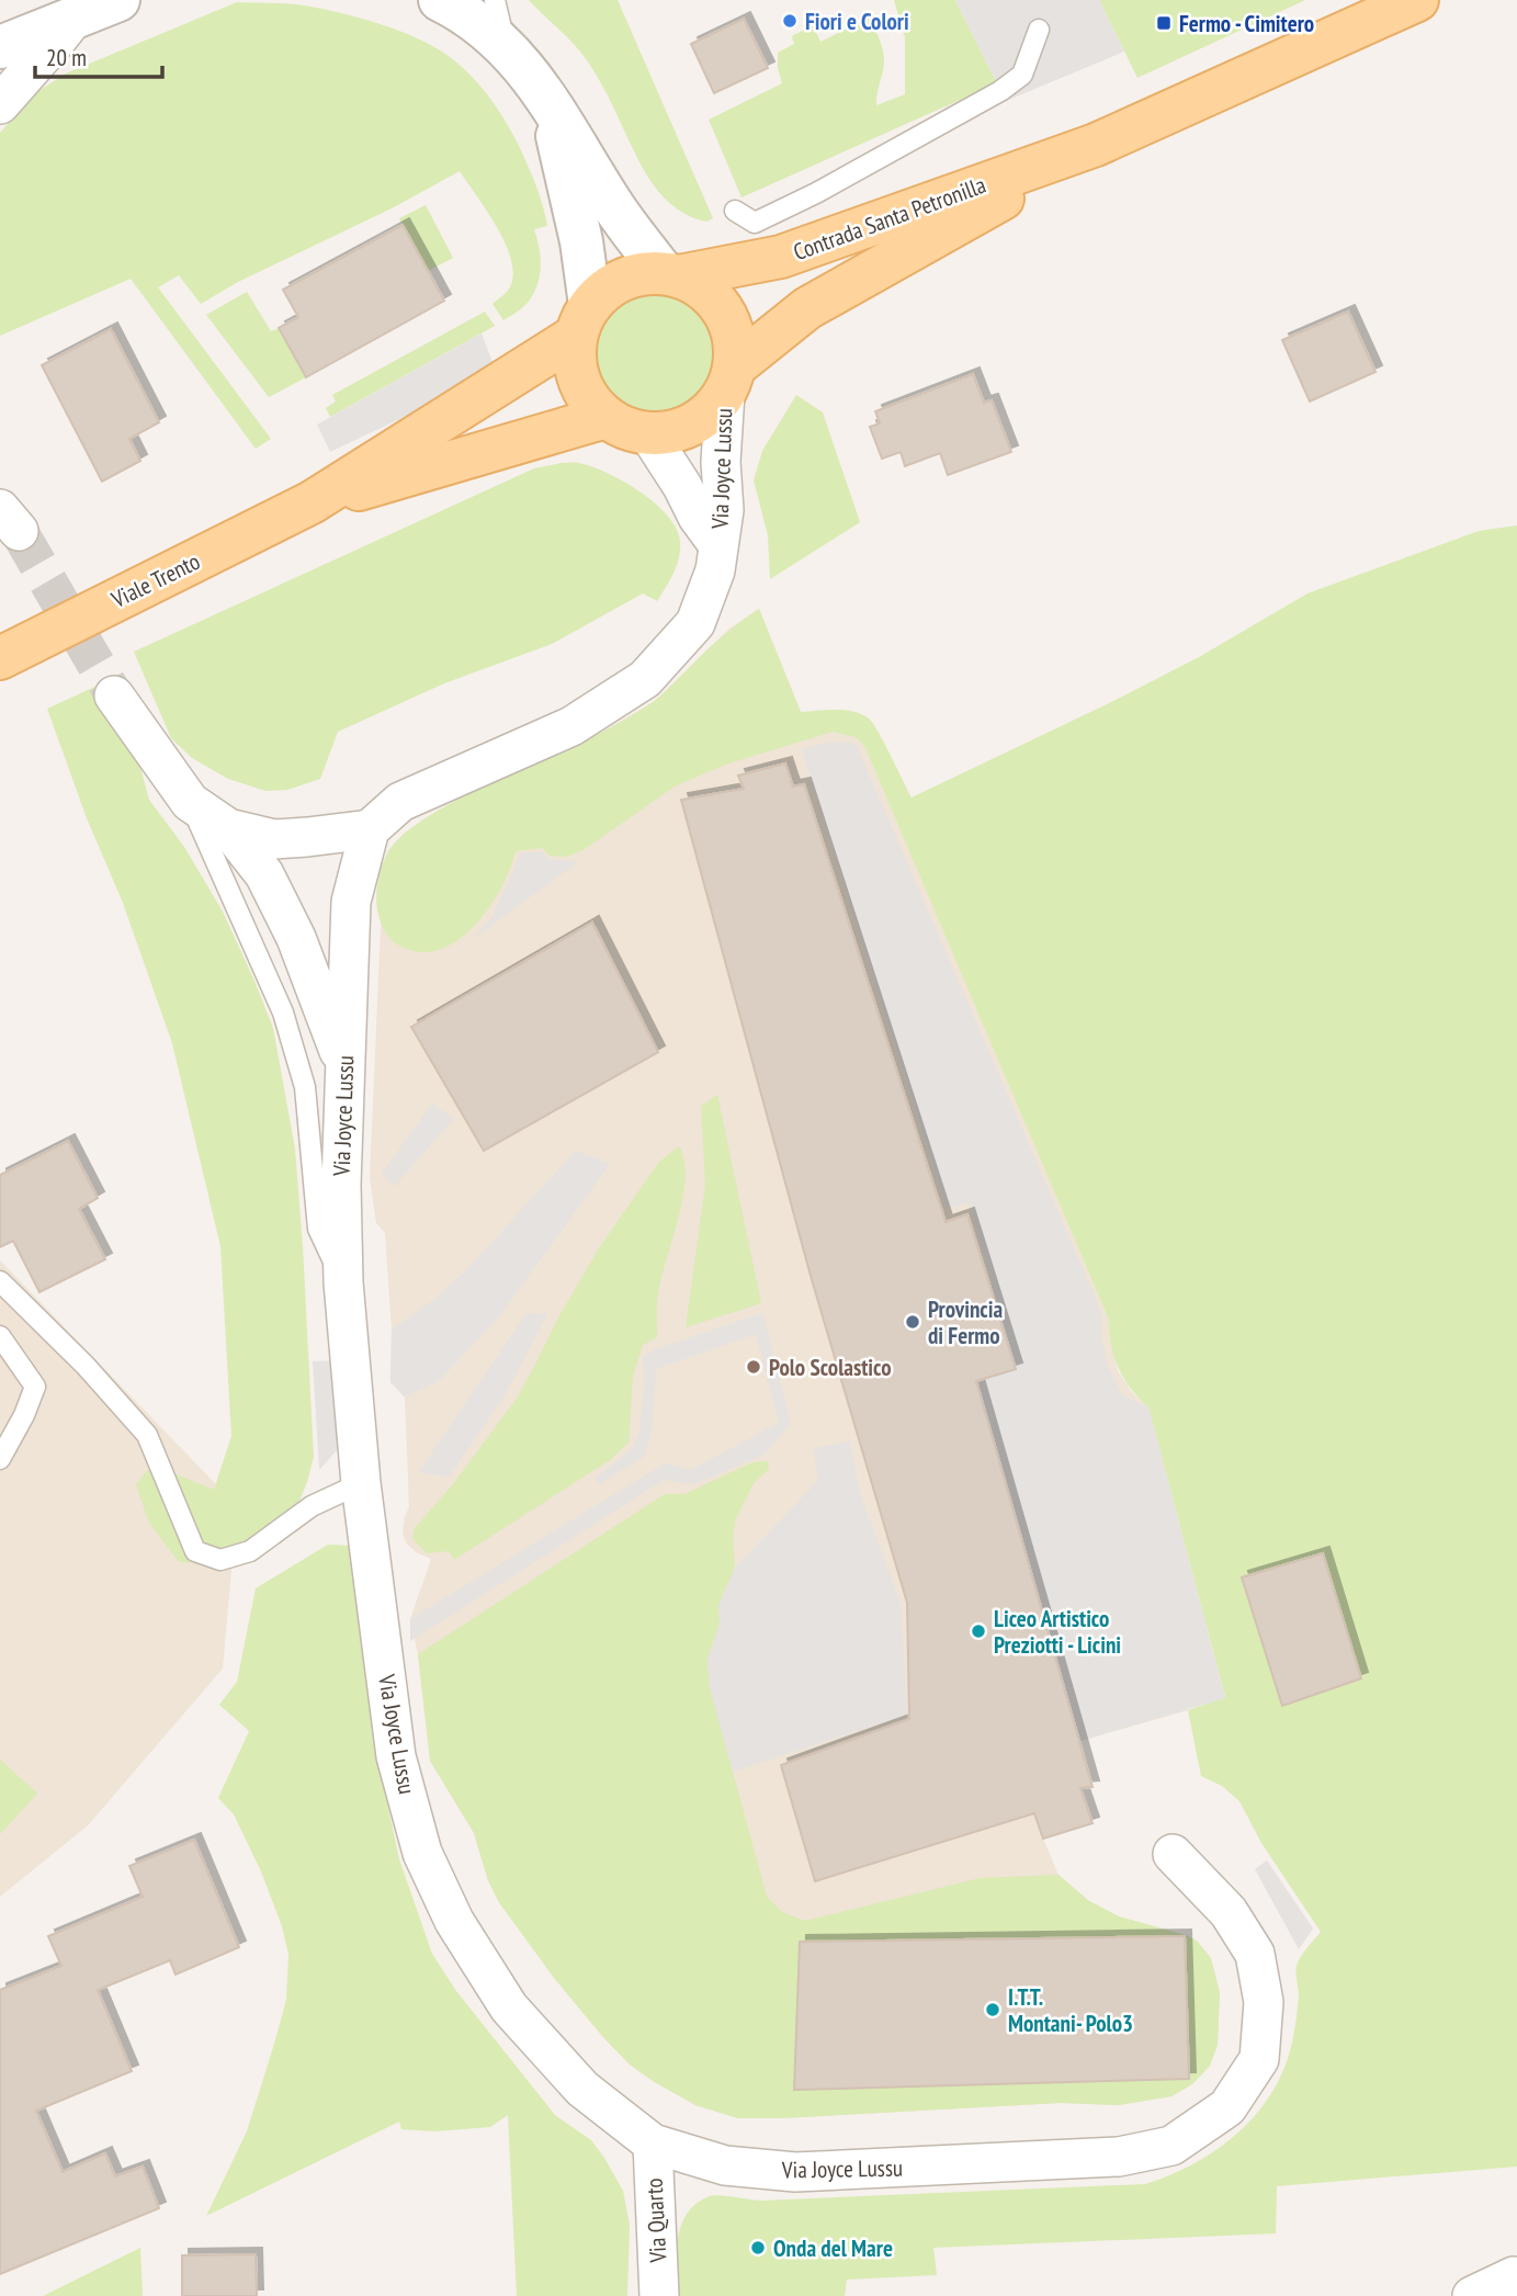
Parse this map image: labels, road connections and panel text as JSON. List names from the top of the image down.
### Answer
{
  "streets": {
    "main road": ["Contrada Santa Petronilla", "Viale Trento"],
    "street": ["Via Joyce Lussu", "Via Quarto"]
  },
  "crossings": [
    ["Contrada Santa Petronilla", "Via Joyce Lussu"],
    ["Contrada Santa Petronilla", "Viale Trento"],
    ["Via Joyce Lussu", "Viale Trento"],
    ["Via Joyce Lussu", "Via Quarto"]
  ],
  "places": {
    "other": [
      "Fiori e Colori",
      "Provincia di Fermo",
      "Polo Scolastico",
      "Liceo Artistico Preziotti - Licini",
      "I.T.T. Montani- Polo3",
      "Onda del Mare"
    ],
    "transit": ["Fermo - Cimitero"]
  },
  "scale_bar": "20 m"
}
